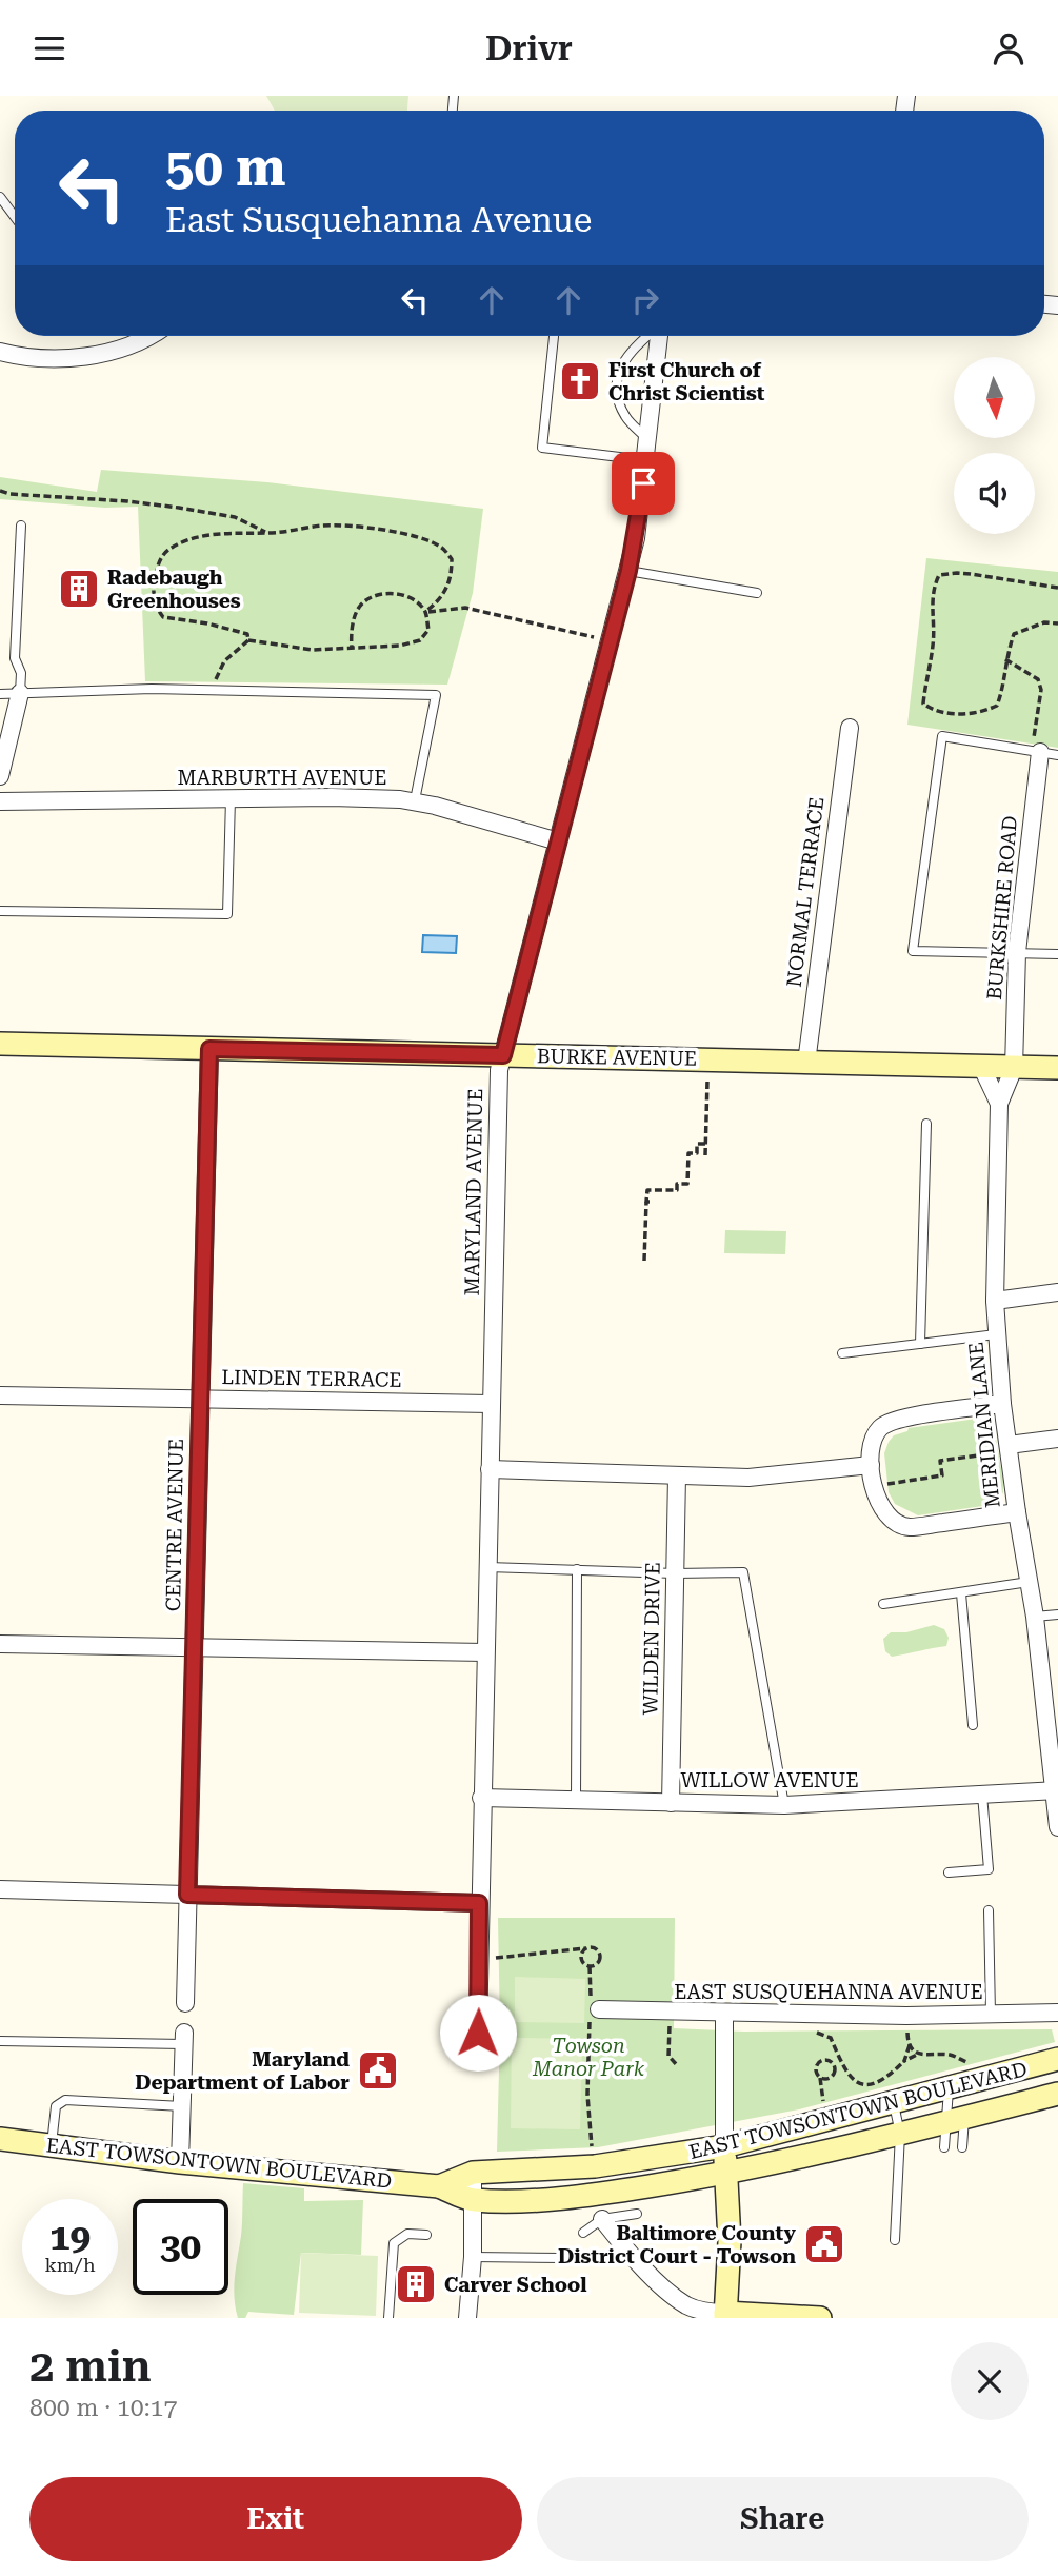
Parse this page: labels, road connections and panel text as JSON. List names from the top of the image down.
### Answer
{
  "streets": {
    "main road": ["BURKE AVENUE", "EAST TOWSONTOWN BOULEVARD"],
    "street": [
      "MARBURTH AVENUE",
      "NORMAL TERRACE",
      "BURKSHIRE ROAD",
      "MARYLAND AVENUE",
      "LINDEN TERRACE",
      "MERIDIAN LANE",
      "CENTRE AVENUE",
      "WILDEN DRIVE",
      "WILLOW AVENUE",
      "EAST SUSQUEHANNA AVENUE"
    ]
  },
  "crossings": [
    ["MARBURTH AVENUE", "MARYLAND AVENUE"],
    ["NORMAL TERRACE", "BURKE AVENUE"],
    ["BURKSHIRE ROAD", "BURKE AVENUE"],
    ["BURKSHIRE ROAD", "MERIDIAN LANE"],
    ["BURKE AVENUE", "MARYLAND AVENUE"],
    ["BURKE AVENUE", "MERIDIAN LANE"],
    ["BURKE AVENUE", "CENTRE AVENUE"],
    ["MARYLAND AVENUE", "LINDEN TERRACE"],
    ["MARYLAND AVENUE", "WILLOW AVENUE"],
    ["LINDEN TERRACE", "CENTRE AVENUE"],
    ["MERIDIAN LANE", "WILLOW AVENUE"],
    ["WILDEN DRIVE", "WILLOW AVENUE"]
  ],
  "parks": ["Towson Manor Park"],
  "places": {
    "church": ["First Church of Christ Scientist"],
    "building": ["Radebaugh Greenhouses", "Carver School"],
    "public building": ["Maryland Department of Labor", "Baltimore County District Court - Towson"]
  },
  "north": "bottom",
  "page": {
    "header": "Drivr",
    "turn": ["50 m", "East Susquehanna Avenue"],
    "speed": "19 km/h",
    "limit": "30",
    "heading": ["2 min", "800 m · 10:17"],
    "buttons": ["Exit", "Share"]
  }
}
